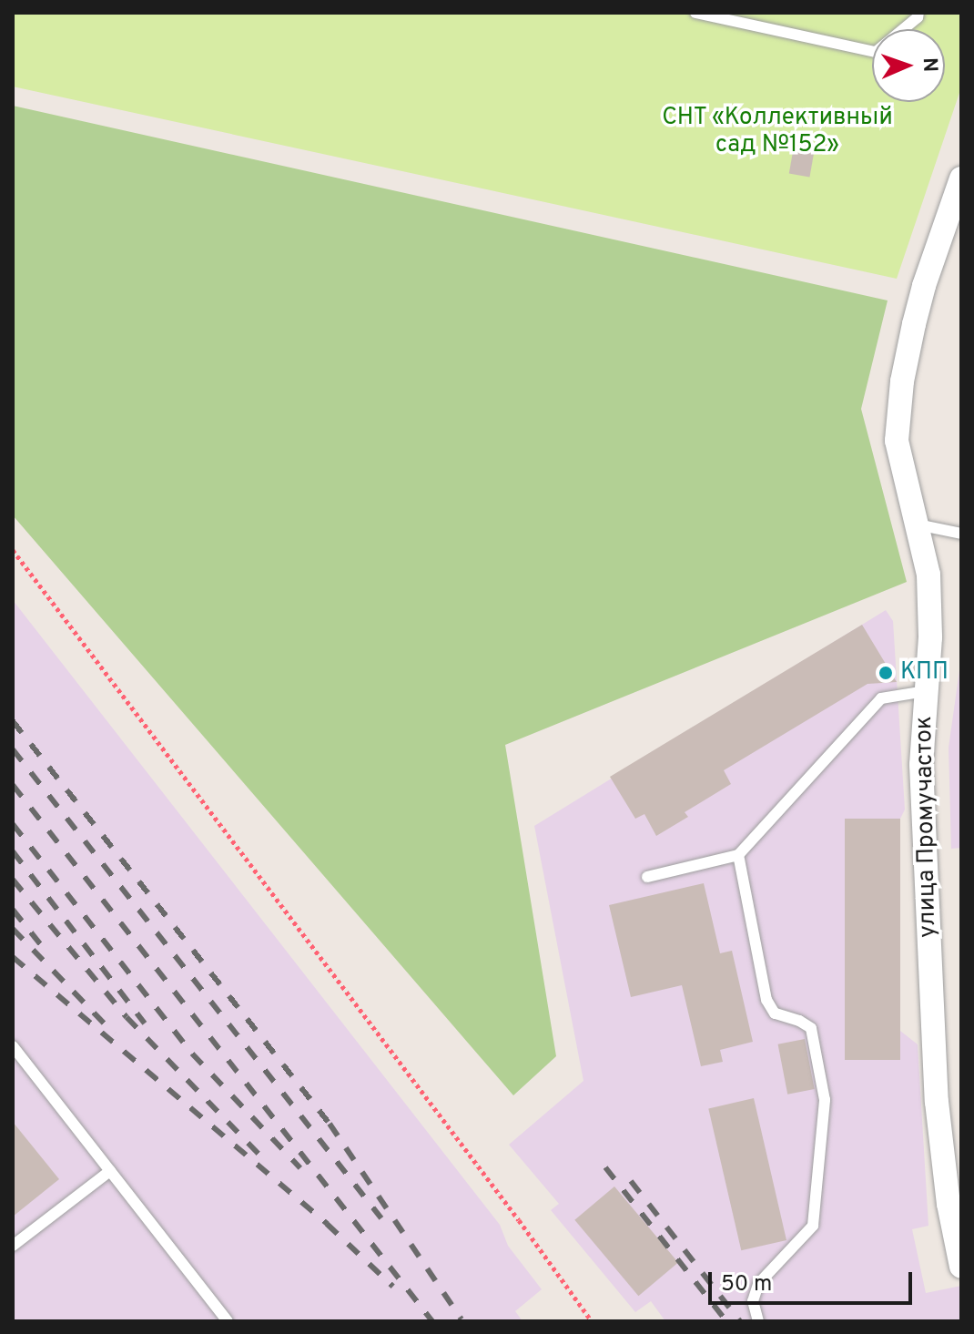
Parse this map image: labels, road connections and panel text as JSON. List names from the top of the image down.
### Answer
{
  "streets": {
    "street": ["улица Промучасток"]
  },
  "parks": ["СНТ «Коллективный сад №152»"],
  "places": ["КПП"],
  "scale_bar": "50 m",
  "north": "right"
}
